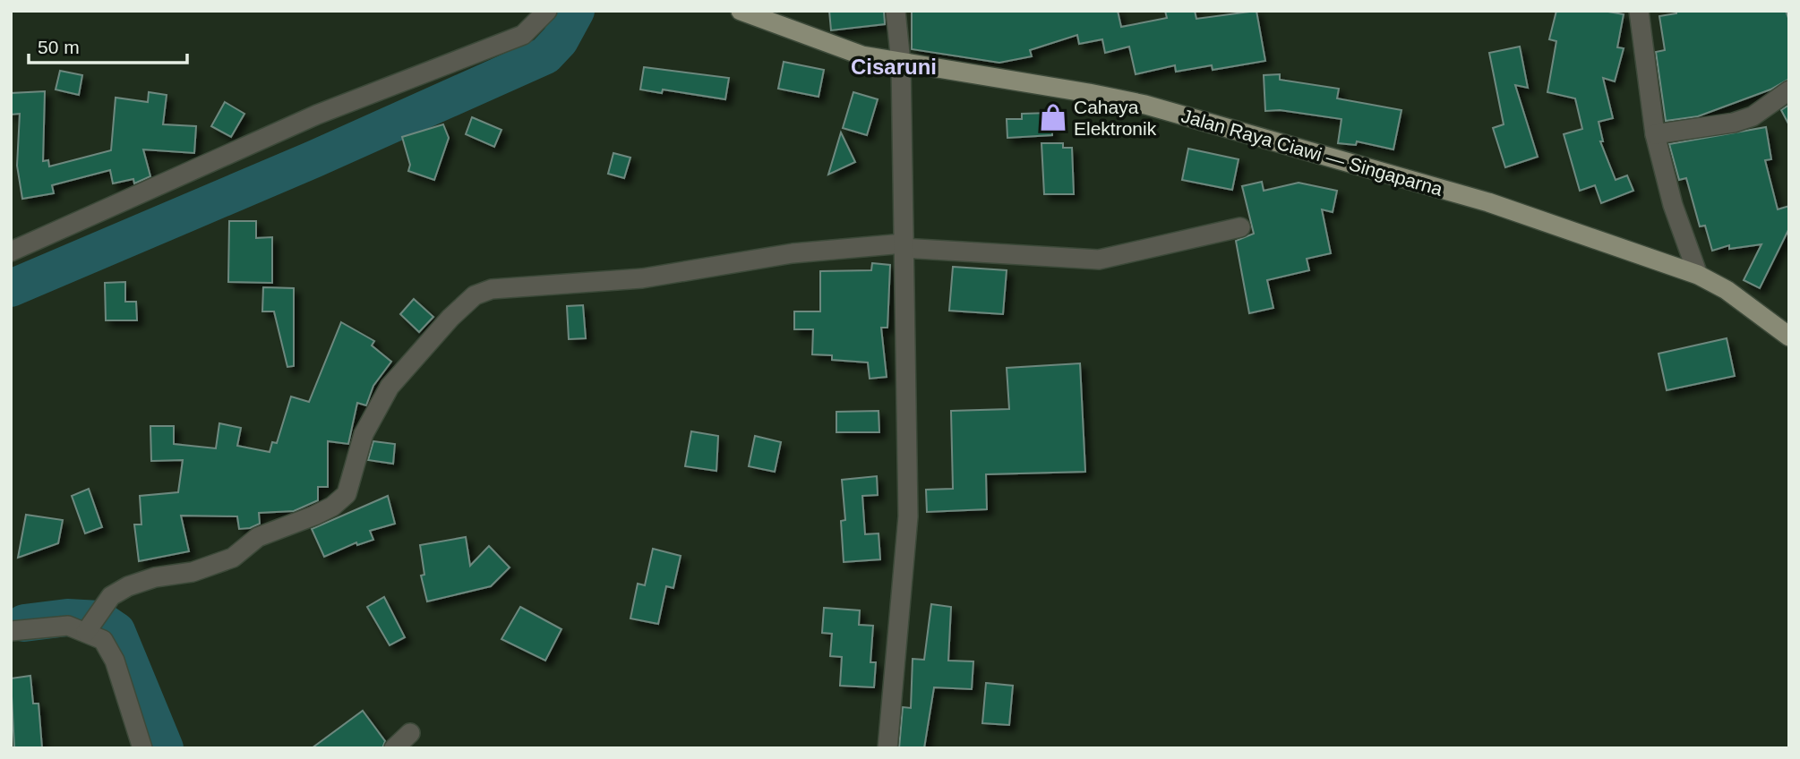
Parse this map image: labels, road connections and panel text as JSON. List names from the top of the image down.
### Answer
{
  "streets": {
    "main road": ["Jalan Raya Ciawi — Singaparna"]
  },
  "districts": ["Cisaruni"],
  "places": {
    "shop": ["Cahaya Elektronik"]
  },
  "scale_bar": "50 m"
}
